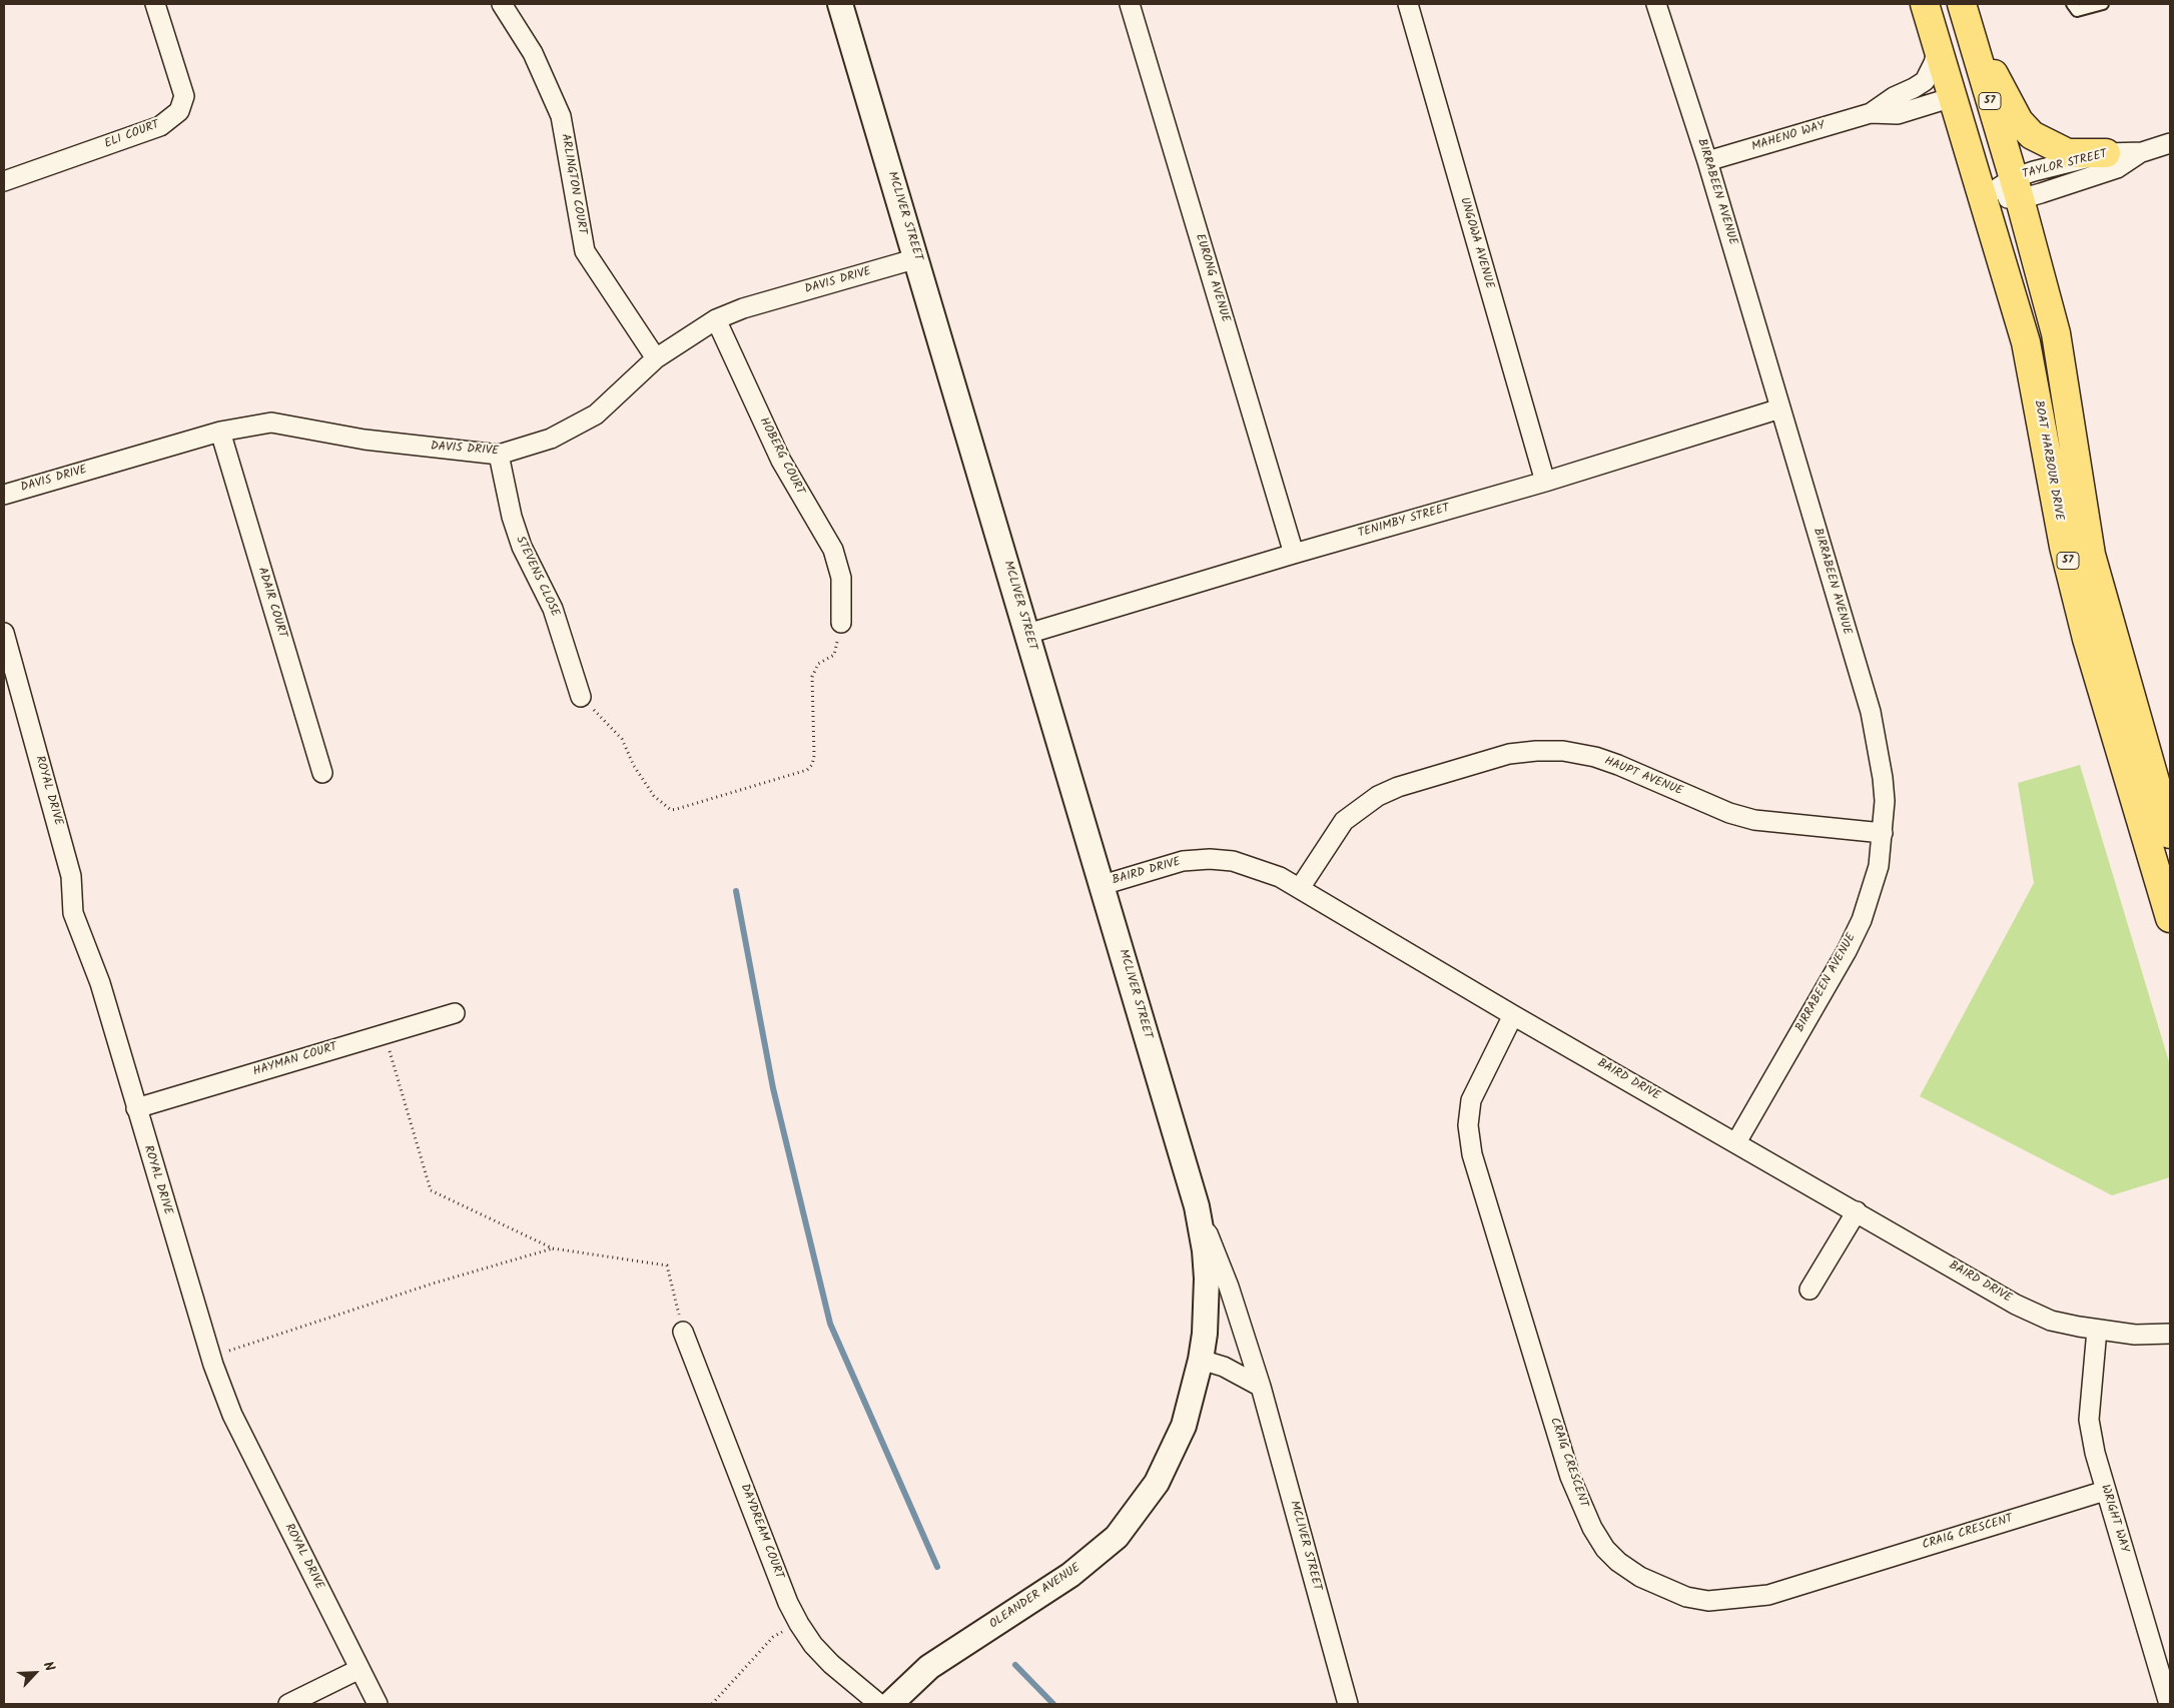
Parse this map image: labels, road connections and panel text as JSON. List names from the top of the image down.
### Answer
{
  "streets": {
    "main road": ["57", "BOAT HARBOUR DRIVE"],
    "street": [
      "ELI COURT",
      "MAHENO WAY",
      "TAYLOR STREET",
      "ARLINGTON COURT",
      "BIRRABEEN AVENUE",
      "MCLIVER STREET",
      "UNGOWA AVENUE",
      "EURONG AVENUE",
      "DAVIS DRIVE",
      "HOBERG COURT",
      "TENIMBY STREET",
      "STEVENS CLOSE",
      "ADAIR COURT",
      "HAUPT AVENUE",
      "ROYAL DRIVE",
      "BAIRD DRIVE",
      "HAYMAN COURT",
      "CRAIG CRESCENT",
      "WRIGHT WAY",
      "DAYDREAM COURT",
      "OLEANDER AVENUE"
    ]
  },
  "crossings": [
    ["57", "TAYLOR STREET"],
    ["MAHENO WAY", "BIRRABEEN AVENUE"],
    ["MAHENO WAY", "BOAT HARBOUR DRIVE"],
    ["TAYLOR STREET", "BOAT HARBOUR DRIVE"],
    ["ARLINGTON COURT", "DAVIS DRIVE"],
    ["BIRRABEEN AVENUE", "TENIMBY STREET"],
    ["BIRRABEEN AVENUE", "HAUPT AVENUE"],
    ["BIRRABEEN AVENUE", "BAIRD DRIVE"],
    ["MCLIVER STREET", "DAVIS DRIVE"],
    ["MCLIVER STREET", "TENIMBY STREET"],
    ["MCLIVER STREET", "BAIRD DRIVE"],
    ["MCLIVER STREET", "OLEANDER AVENUE"],
    ["UNGOWA AVENUE", "TENIMBY STREET"],
    ["EURONG AVENUE", "TENIMBY STREET"],
    ["DAVIS DRIVE", "HOBERG COURT"],
    ["DAVIS DRIVE", "STEVENS CLOSE"],
    ["DAVIS DRIVE", "ADAIR COURT"],
    ["HAUPT AVENUE", "BAIRD DRIVE"],
    ["ROYAL DRIVE", "HAYMAN COURT"],
    ["BAIRD DRIVE", "CRAIG CRESCENT"],
    ["BAIRD DRIVE", "WRIGHT WAY"],
    ["CRAIG CRESCENT", "WRIGHT WAY"]
  ],
  "north": "top right"
}
